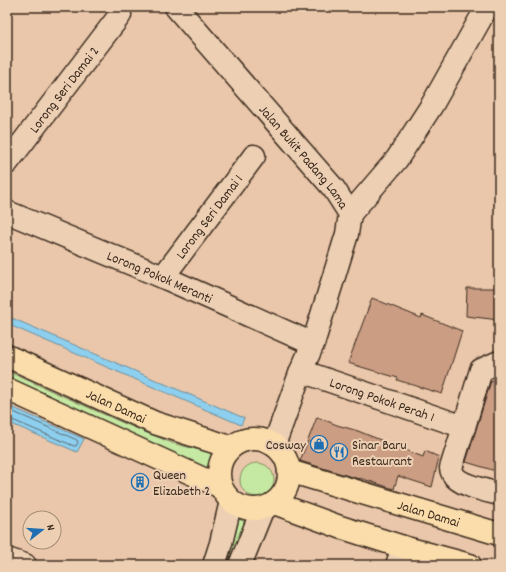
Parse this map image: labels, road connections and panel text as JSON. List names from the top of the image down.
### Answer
{
  "streets": {
    "main road": ["Jalan Damai"],
    "street": [
      "Lorong Seri Damai 2",
      "Jalan Bukit Padang Lama",
      "Lorong Seri Damai 1",
      "Lorong Pokok Meranti",
      "Lorong Pokok Perah 1"
    ]
  },
  "crossings": [
    ["Jalan Bukit Padang Lama", "Lorong Pokok Meranti"],
    ["Jalan Bukit Padang Lama", "Lorong Pokok Perah 1"],
    ["Jalan Bukit Padang Lama", "Jalan Damai"],
    ["Lorong Seri Damai 1", "Lorong Pokok Meranti"]
  ],
  "places": {
    "shop": ["Cosway"],
    "restaurant": ["Sinar Baru Restaurant"],
    "building": ["Queen Elizabeth 2"]
  },
  "north": "right"
}
